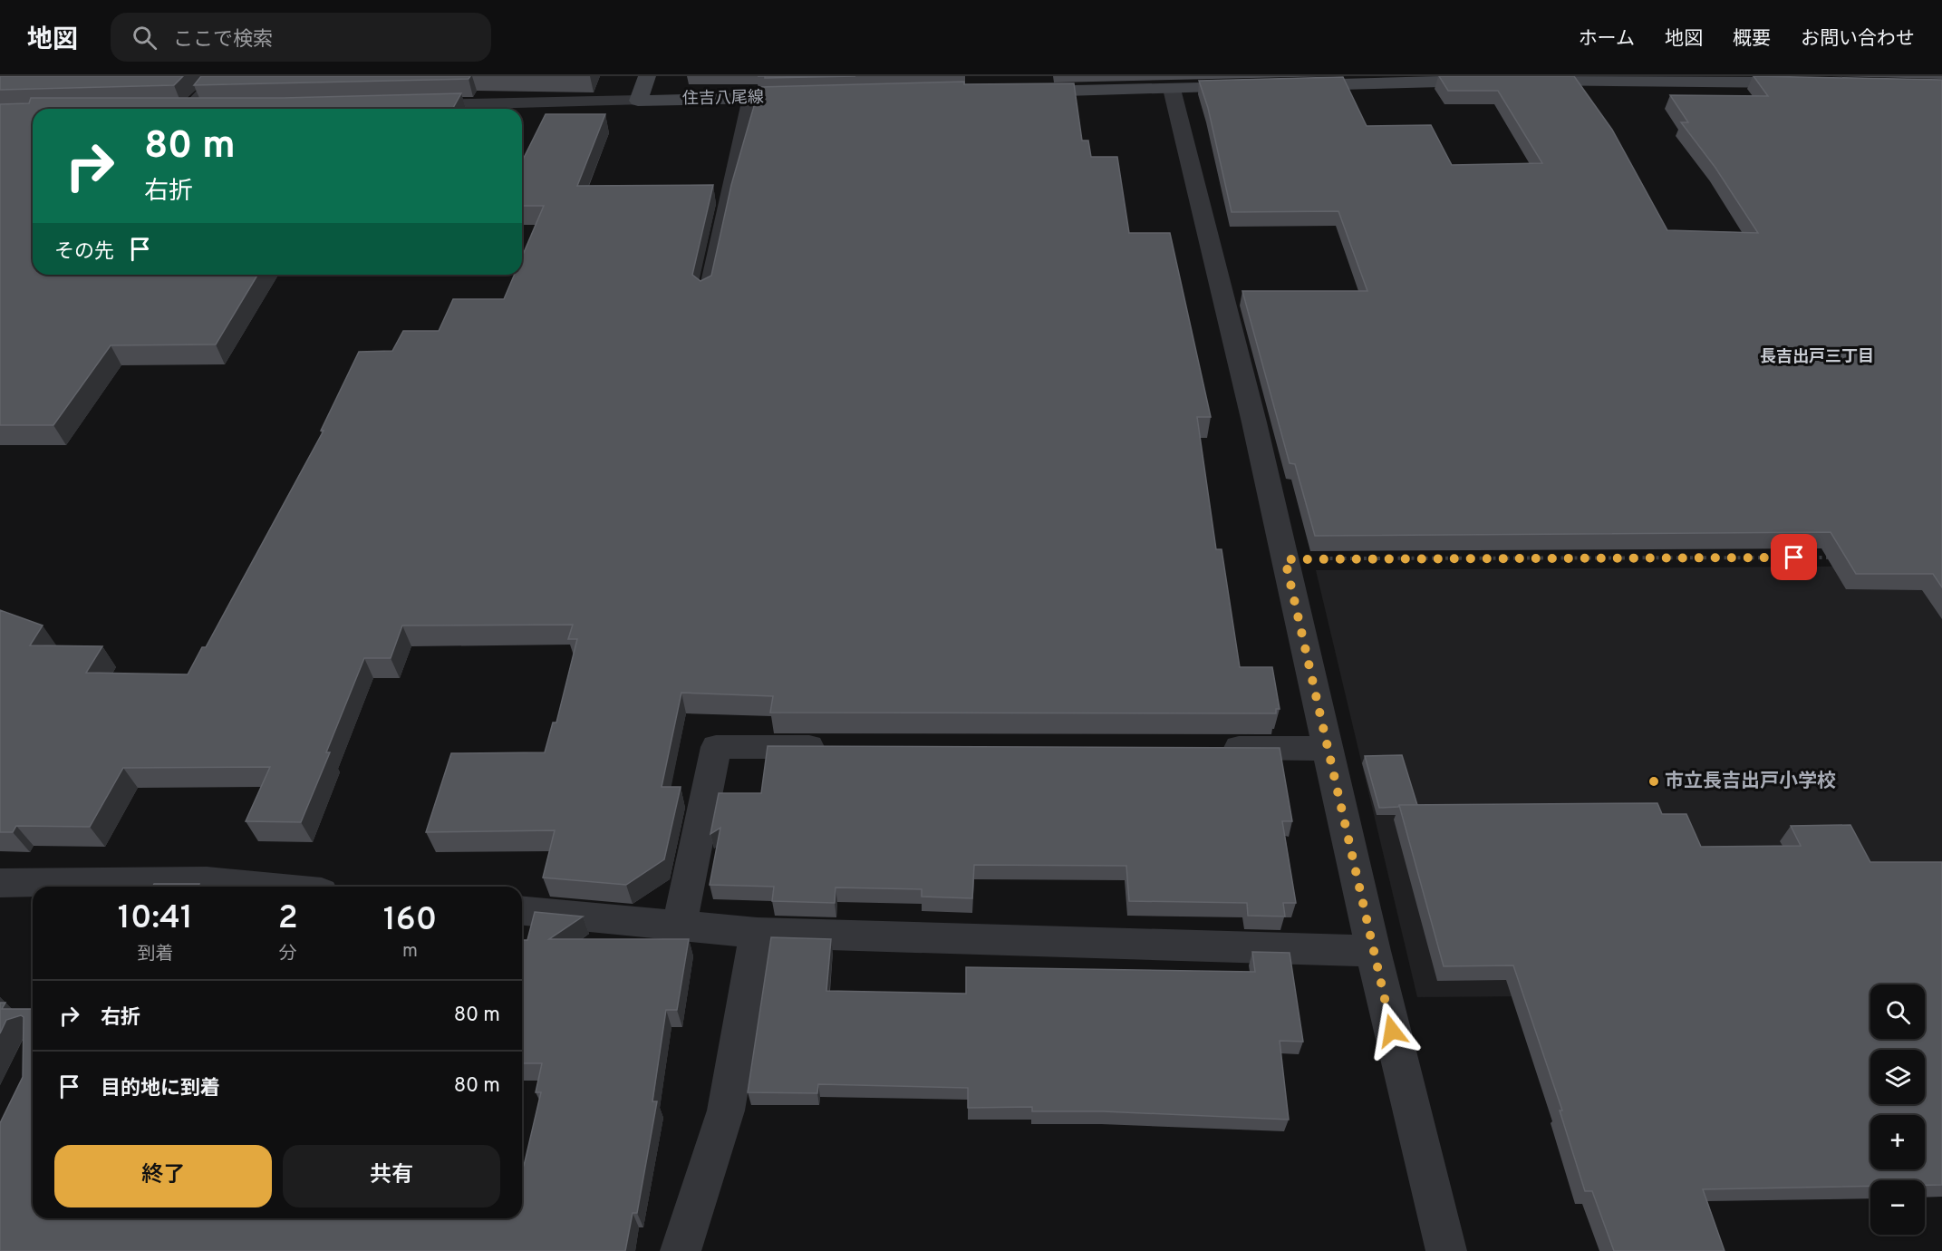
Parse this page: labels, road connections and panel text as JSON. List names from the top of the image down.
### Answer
{
  "streets": {
    "main road": ["住吉八尾線"]
  },
  "districts": ["長吉出戸三丁目"],
  "places": ["市立長吉出戸小学校"],
  "page": {
    "header": "地図",
    "search": "ここで検索",
    "nav": [
      "ホーム",
      "地図",
      "概要",
      "お問い合わせ"
    ],
    "turn": ["80 m", "右折"],
    "then": "その先",
    "eta": [
      "10:41",
      "到着",
      "2",
      "分",
      "160",
      "m"
    ],
    "list": [
      {
        "name": "右折",
        "value": "80 m"
      },
      {
        "name": "目的地に到着",
        "value": "80 m"
      }
    ],
    "map_buttons": ["+", "−"],
    "buttons": ["終了", "共有"]
  }
}
